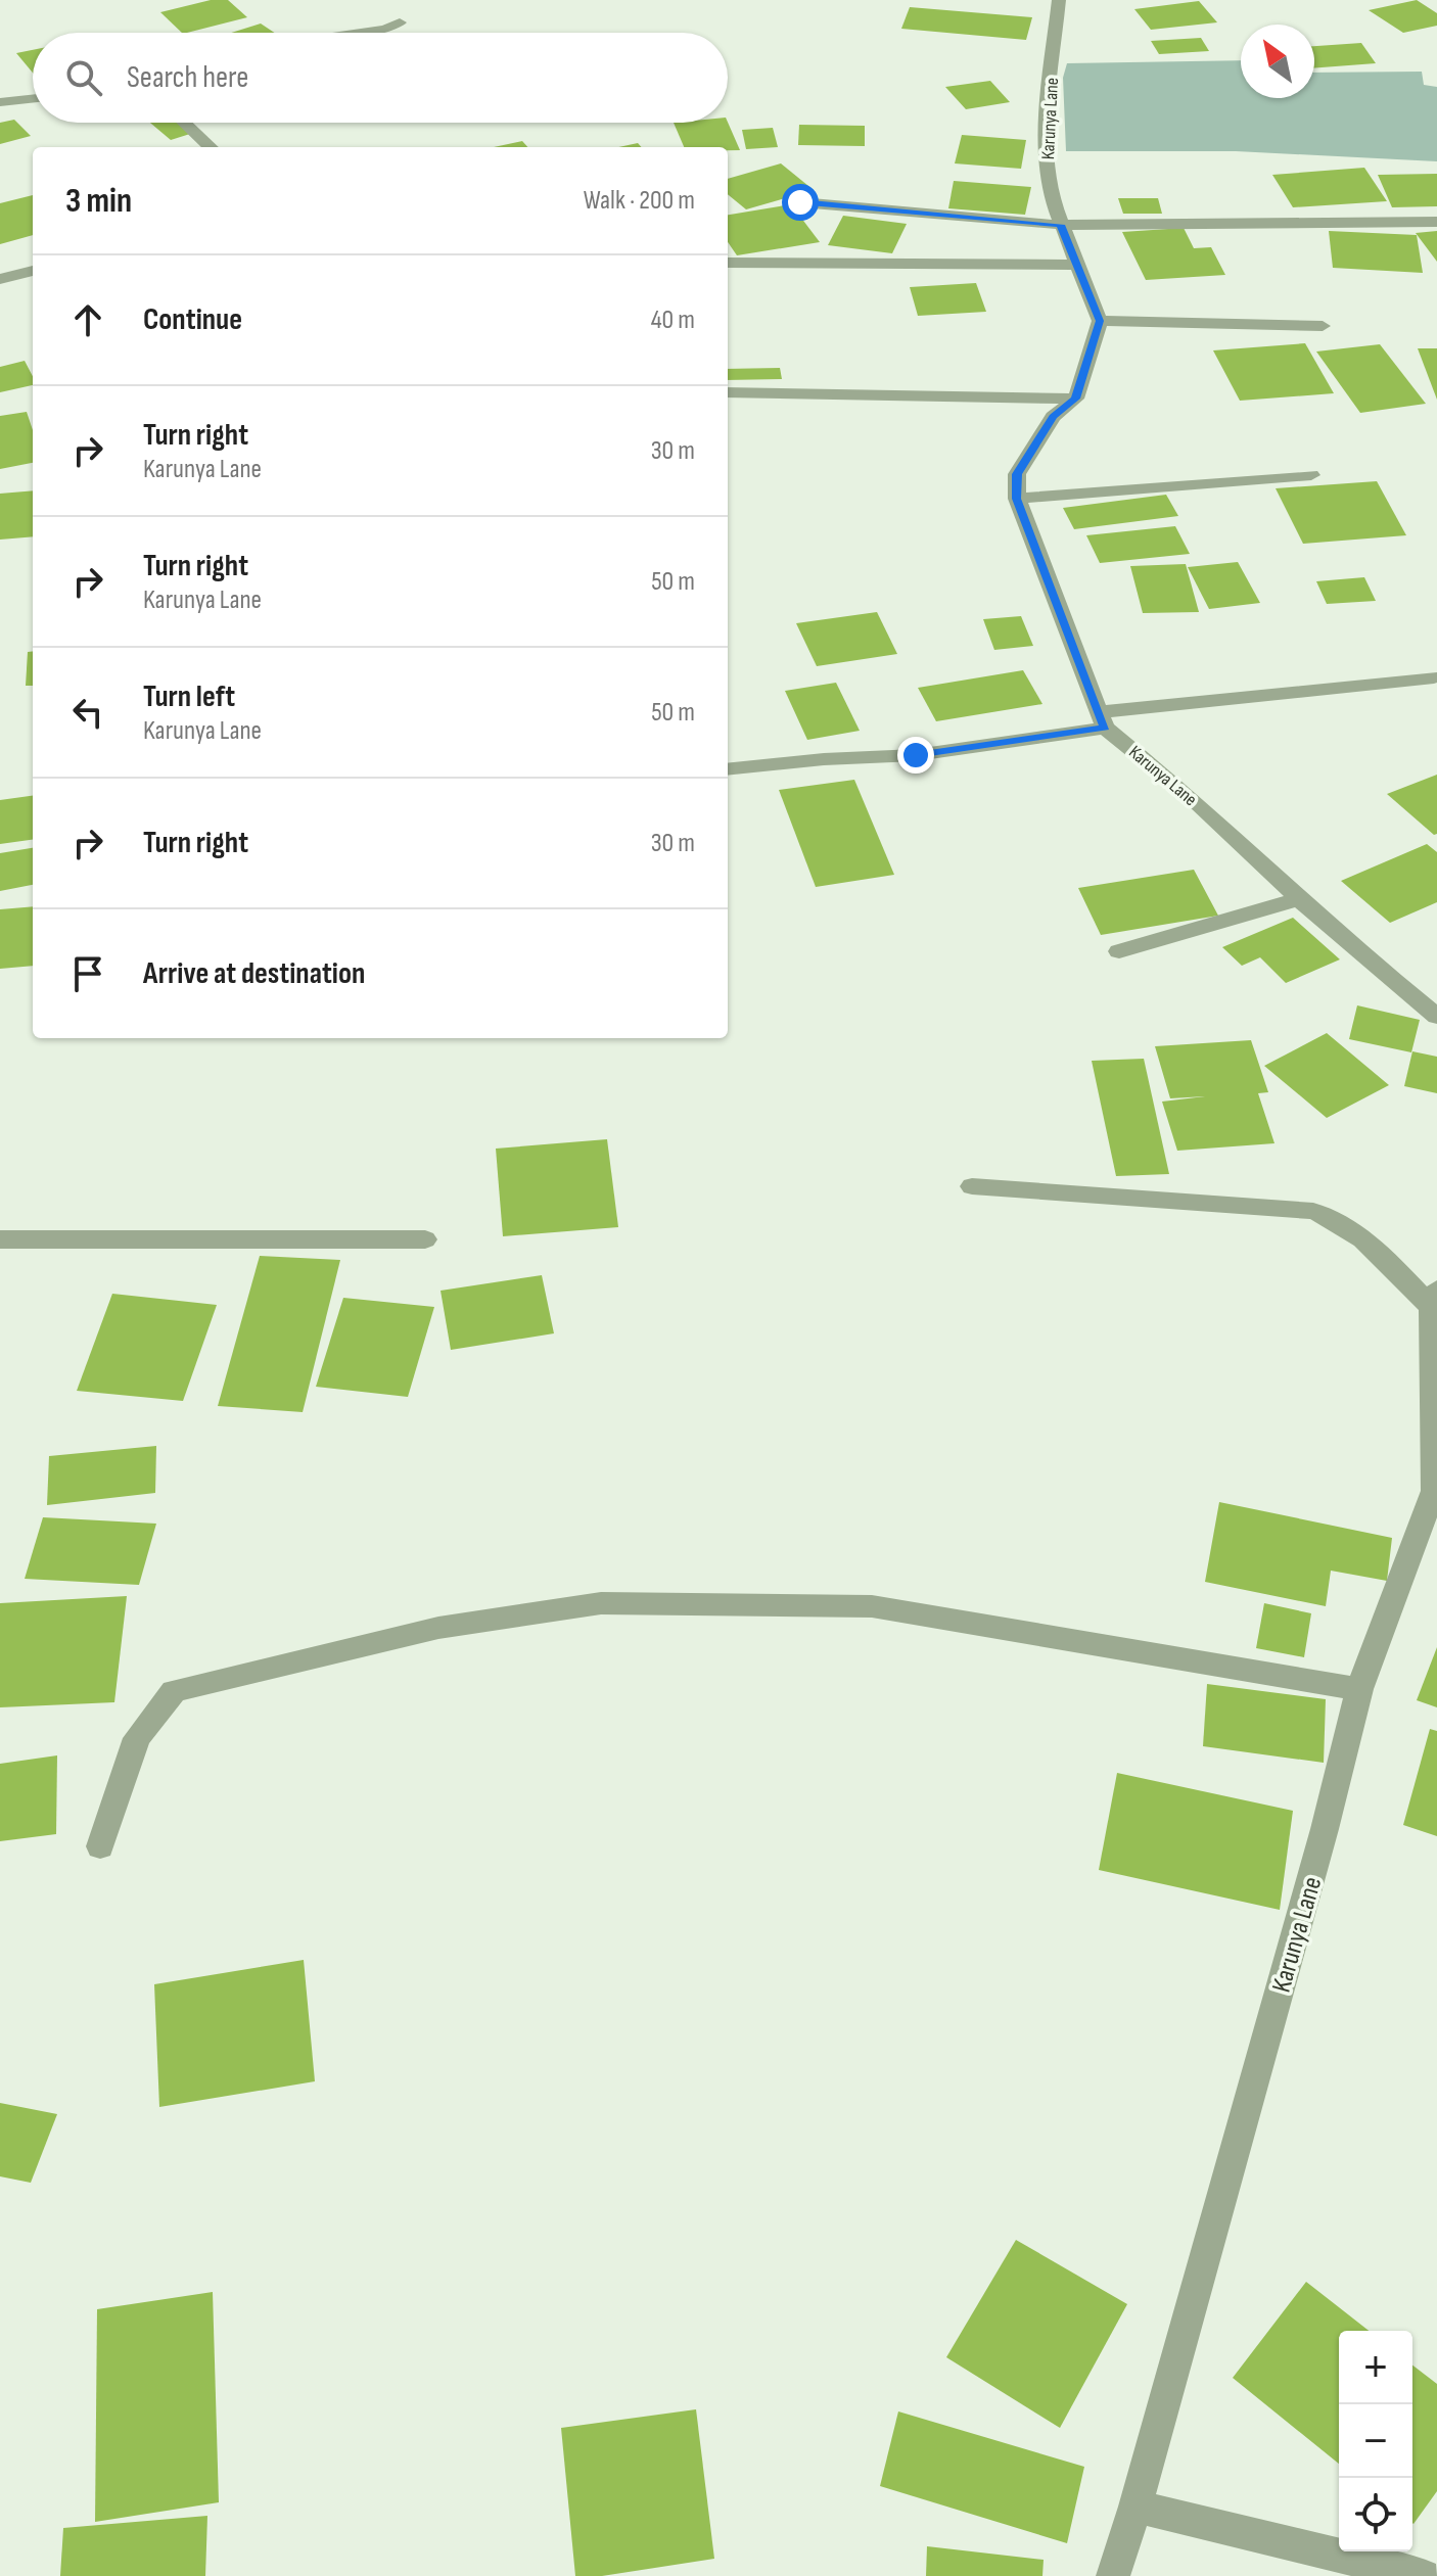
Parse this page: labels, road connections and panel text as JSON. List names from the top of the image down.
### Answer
{
  "streets": {
    "street": ["Karunya Lane"]
  },
  "north": "top left",
  "page": {
    "search": "Search here",
    "heading": ["3 min", "Walk · 200 m"],
    "list": [
      ["Continue", "40 m"],
      ["Turn right", "Karunya Lane", "30 m"],
      ["Turn right", "Karunya Lane", "50 m"],
      ["Turn left", "Karunya Lane", "50 m"],
      ["Turn right", "30 m"],
      "Arrive at destination"
    ],
    "map_buttons": ["+", "−"]
  }
}
